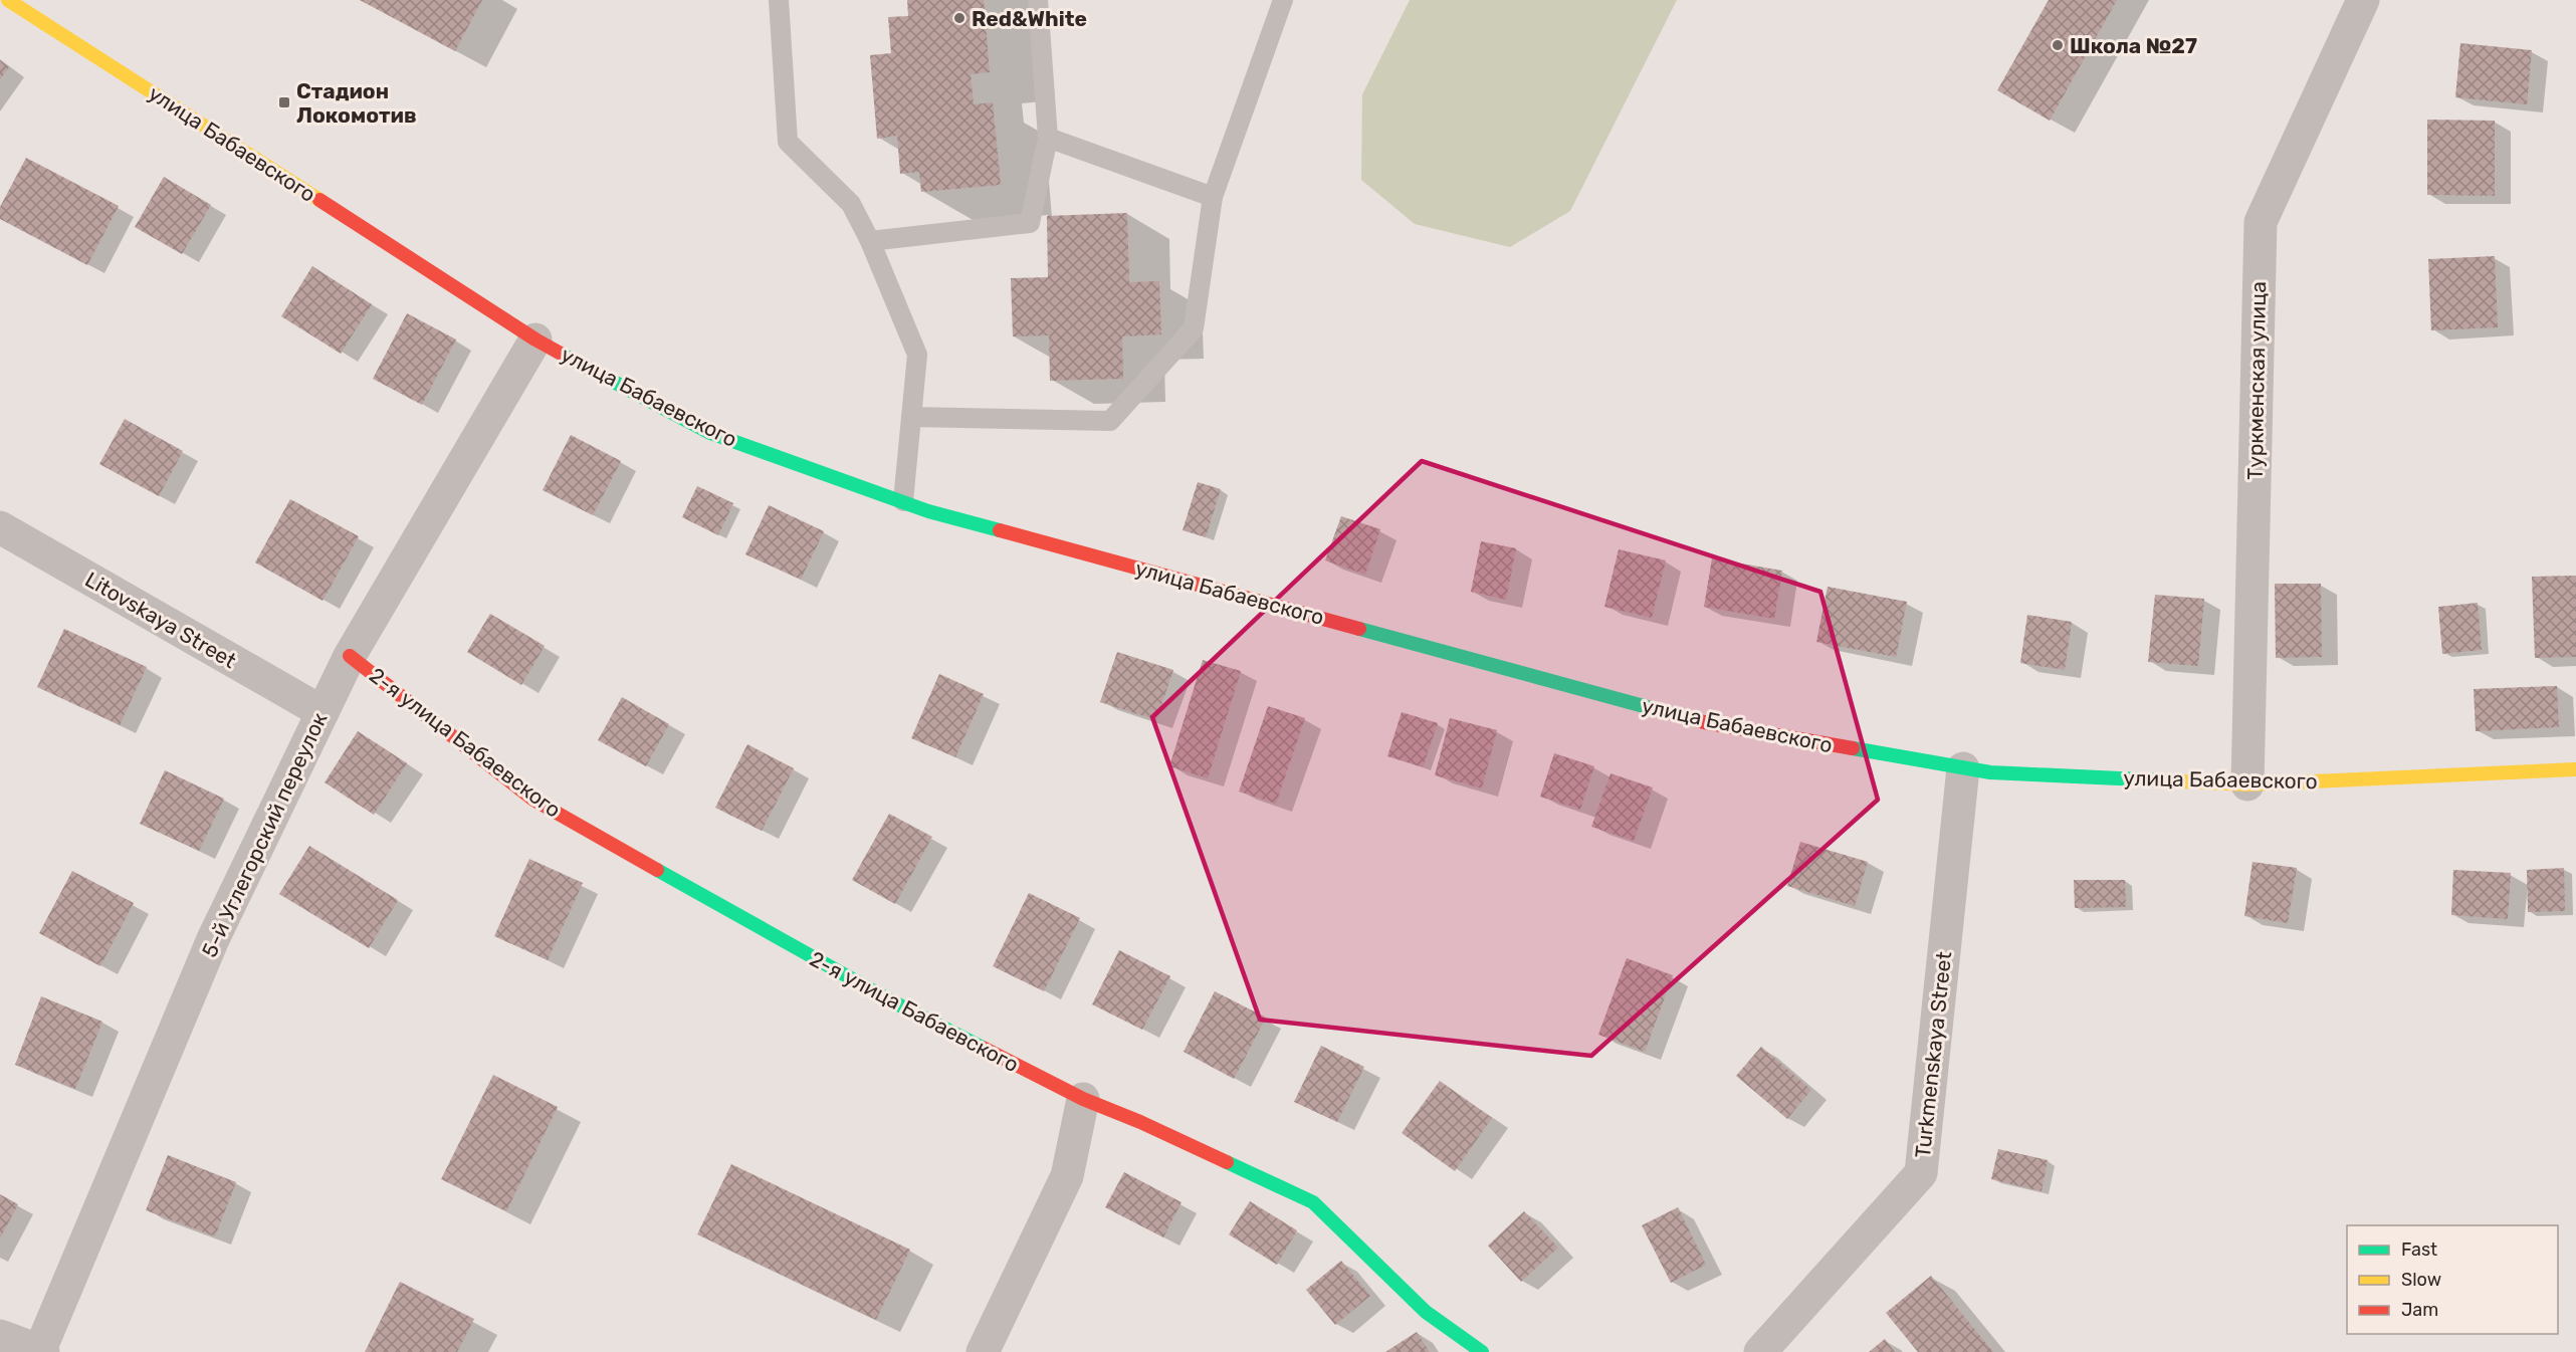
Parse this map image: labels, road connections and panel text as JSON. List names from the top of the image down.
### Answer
{
  "streets": {
    "main road": ["улица Бабаевского", "2-я улица Бабаевского"],
    "street": [
      "Туркменская улица",
      "Litovskaya Street",
      "5-й Углегорский переулок",
      "Turkmenskaya Street"
    ]
  },
  "crossings": [
    ["улица Бабаевского", "Туркменская улица"],
    ["улица Бабаевского", "5-й Углегорский переулок"],
    ["улица Бабаевского", "Turkmenskaya Street"],
    ["Litovskaya Street", "5-й Углегорский переулок"],
    ["2-я улица Бабаевского", "5-й Углегорский переулок"]
  ],
  "places": {
    "other": ["Red&White", "Школа №27"],
    "transit": ["Стадион Локомотив"]
  },
  "legend": ["Fast", "Slow", "Jam"]
}
